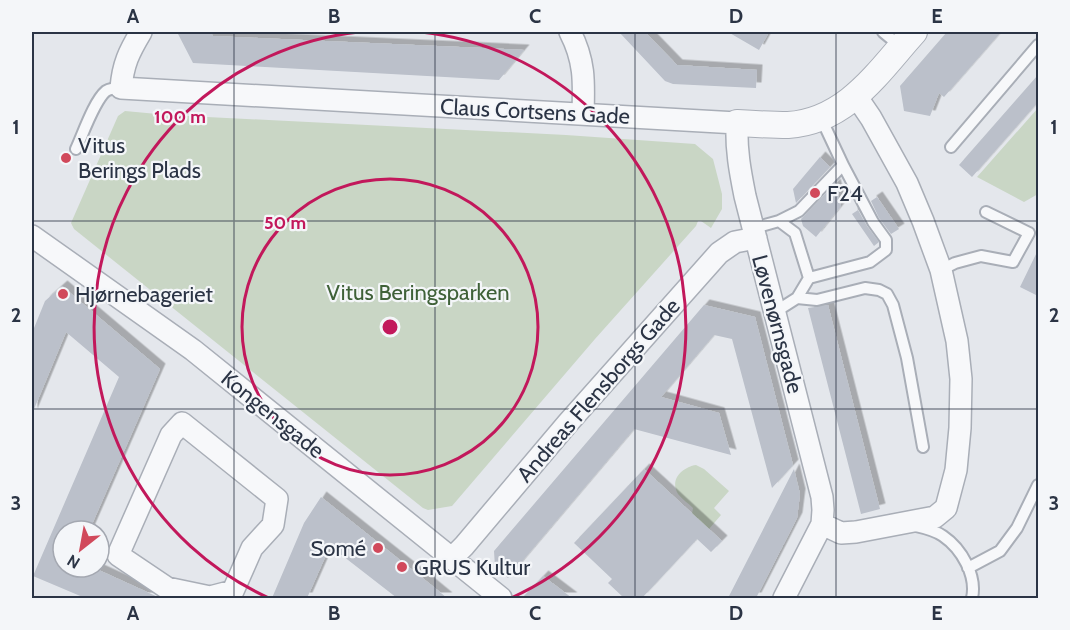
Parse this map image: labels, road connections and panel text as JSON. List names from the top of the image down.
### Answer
{
  "streets": {
    "street": [
      "Claus Cortsens Gade",
      "Løvenørnsgade",
      "Andreas Flensborgs Gade",
      "Kongensgade"
    ]
  },
  "crossings": [
    ["Claus Cortsens Gade", "Løvenørnsgade"],
    ["Løvenørnsgade", "Andreas Flensborgs Gade"],
    ["Andreas Flensborgs Gade", "Kongensgade"]
  ],
  "parks": ["Vitus Beringsparken"],
  "places": [
    "Vitus Berings Plads",
    "F24",
    "Hjørnebageriet",
    "Somé",
    "GRUS Kultur"
  ],
  "north": "bottom left",
  "grid": {
    "columns": [
      "A",
      "B",
      "C",
      "D",
      "E"
    ],
    "rows": ["1", "2", "3"]
  },
  "rings": ["100 m", "50 m"]
}
